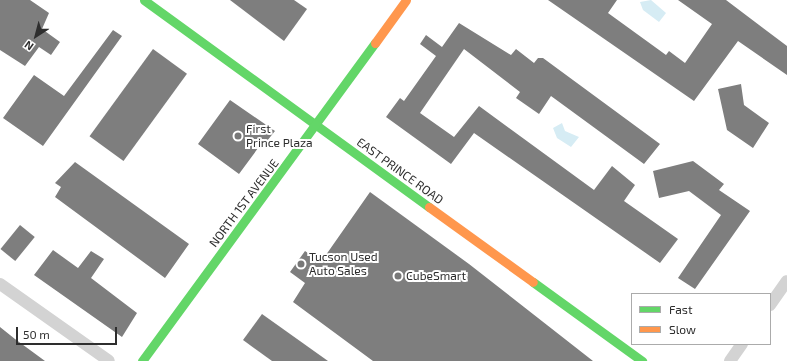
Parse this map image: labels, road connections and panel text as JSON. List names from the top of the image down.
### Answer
{
  "streets": {
    "main road": ["EAST PRINCE ROAD", "NORTH 1ST AVENUE"]
  },
  "crossings": [
    ["EAST PRINCE ROAD", "NORTH 1ST AVENUE"]
  ],
  "places": ["First Prince Plaza", "Tucson Used Auto Sales", "CubeSmart"],
  "legend": ["Fast", "Slow"],
  "scale_bar": "50 m",
  "north": "bottom left"
}
